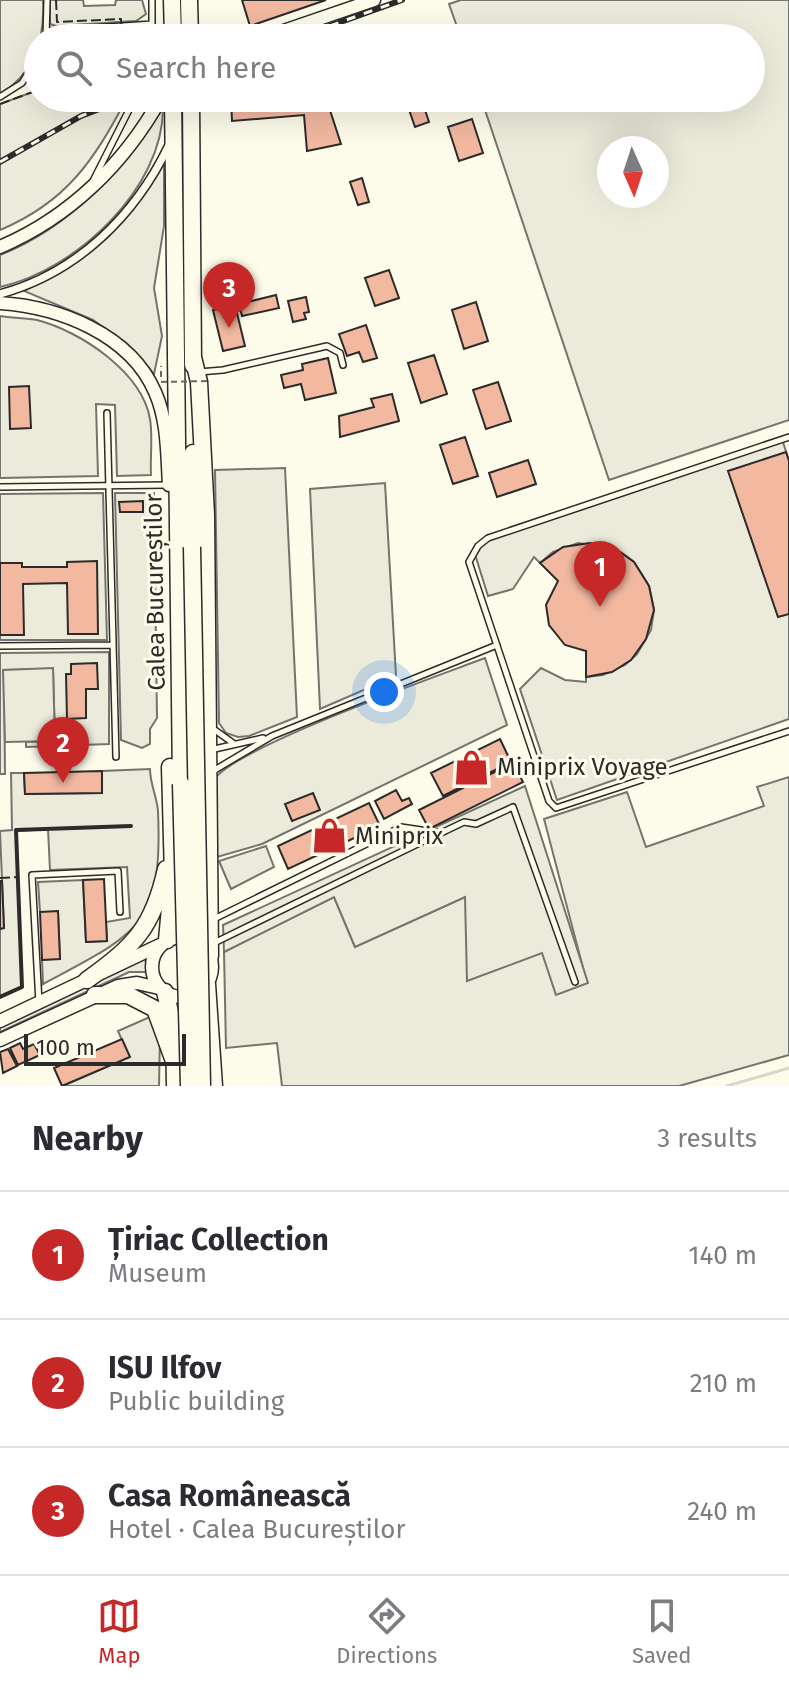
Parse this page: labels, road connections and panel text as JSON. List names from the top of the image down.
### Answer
{
  "streets": {
    "highway": ["Calea Bucureștilor"]
  },
  "places": {
    "shop": ["Miniprix Voyage", "Miniprix"]
  },
  "scale_bar": "100 m",
  "north": "bottom",
  "page": {
    "search": "Search here",
    "pins": ["3", "1", "2"],
    "scale": "100 m",
    "heading": ["Nearby", "3 results"],
    "list": [
      {
        "mark": "1",
        "name": "Țiriac Collection",
        "note": "Museum",
        "value": "140 m"
      },
      {
        "mark": "2",
        "name": "ISU Ilfov",
        "note": "Public building",
        "value": "210 m"
      },
      {
        "mark": "3",
        "name": "Casa Românească",
        "note": "Hotel · Calea Bucureștilor",
        "value": "240 m"
      }
    ],
    "nav": ["Map", "Directions", "Saved"]
  }
}
